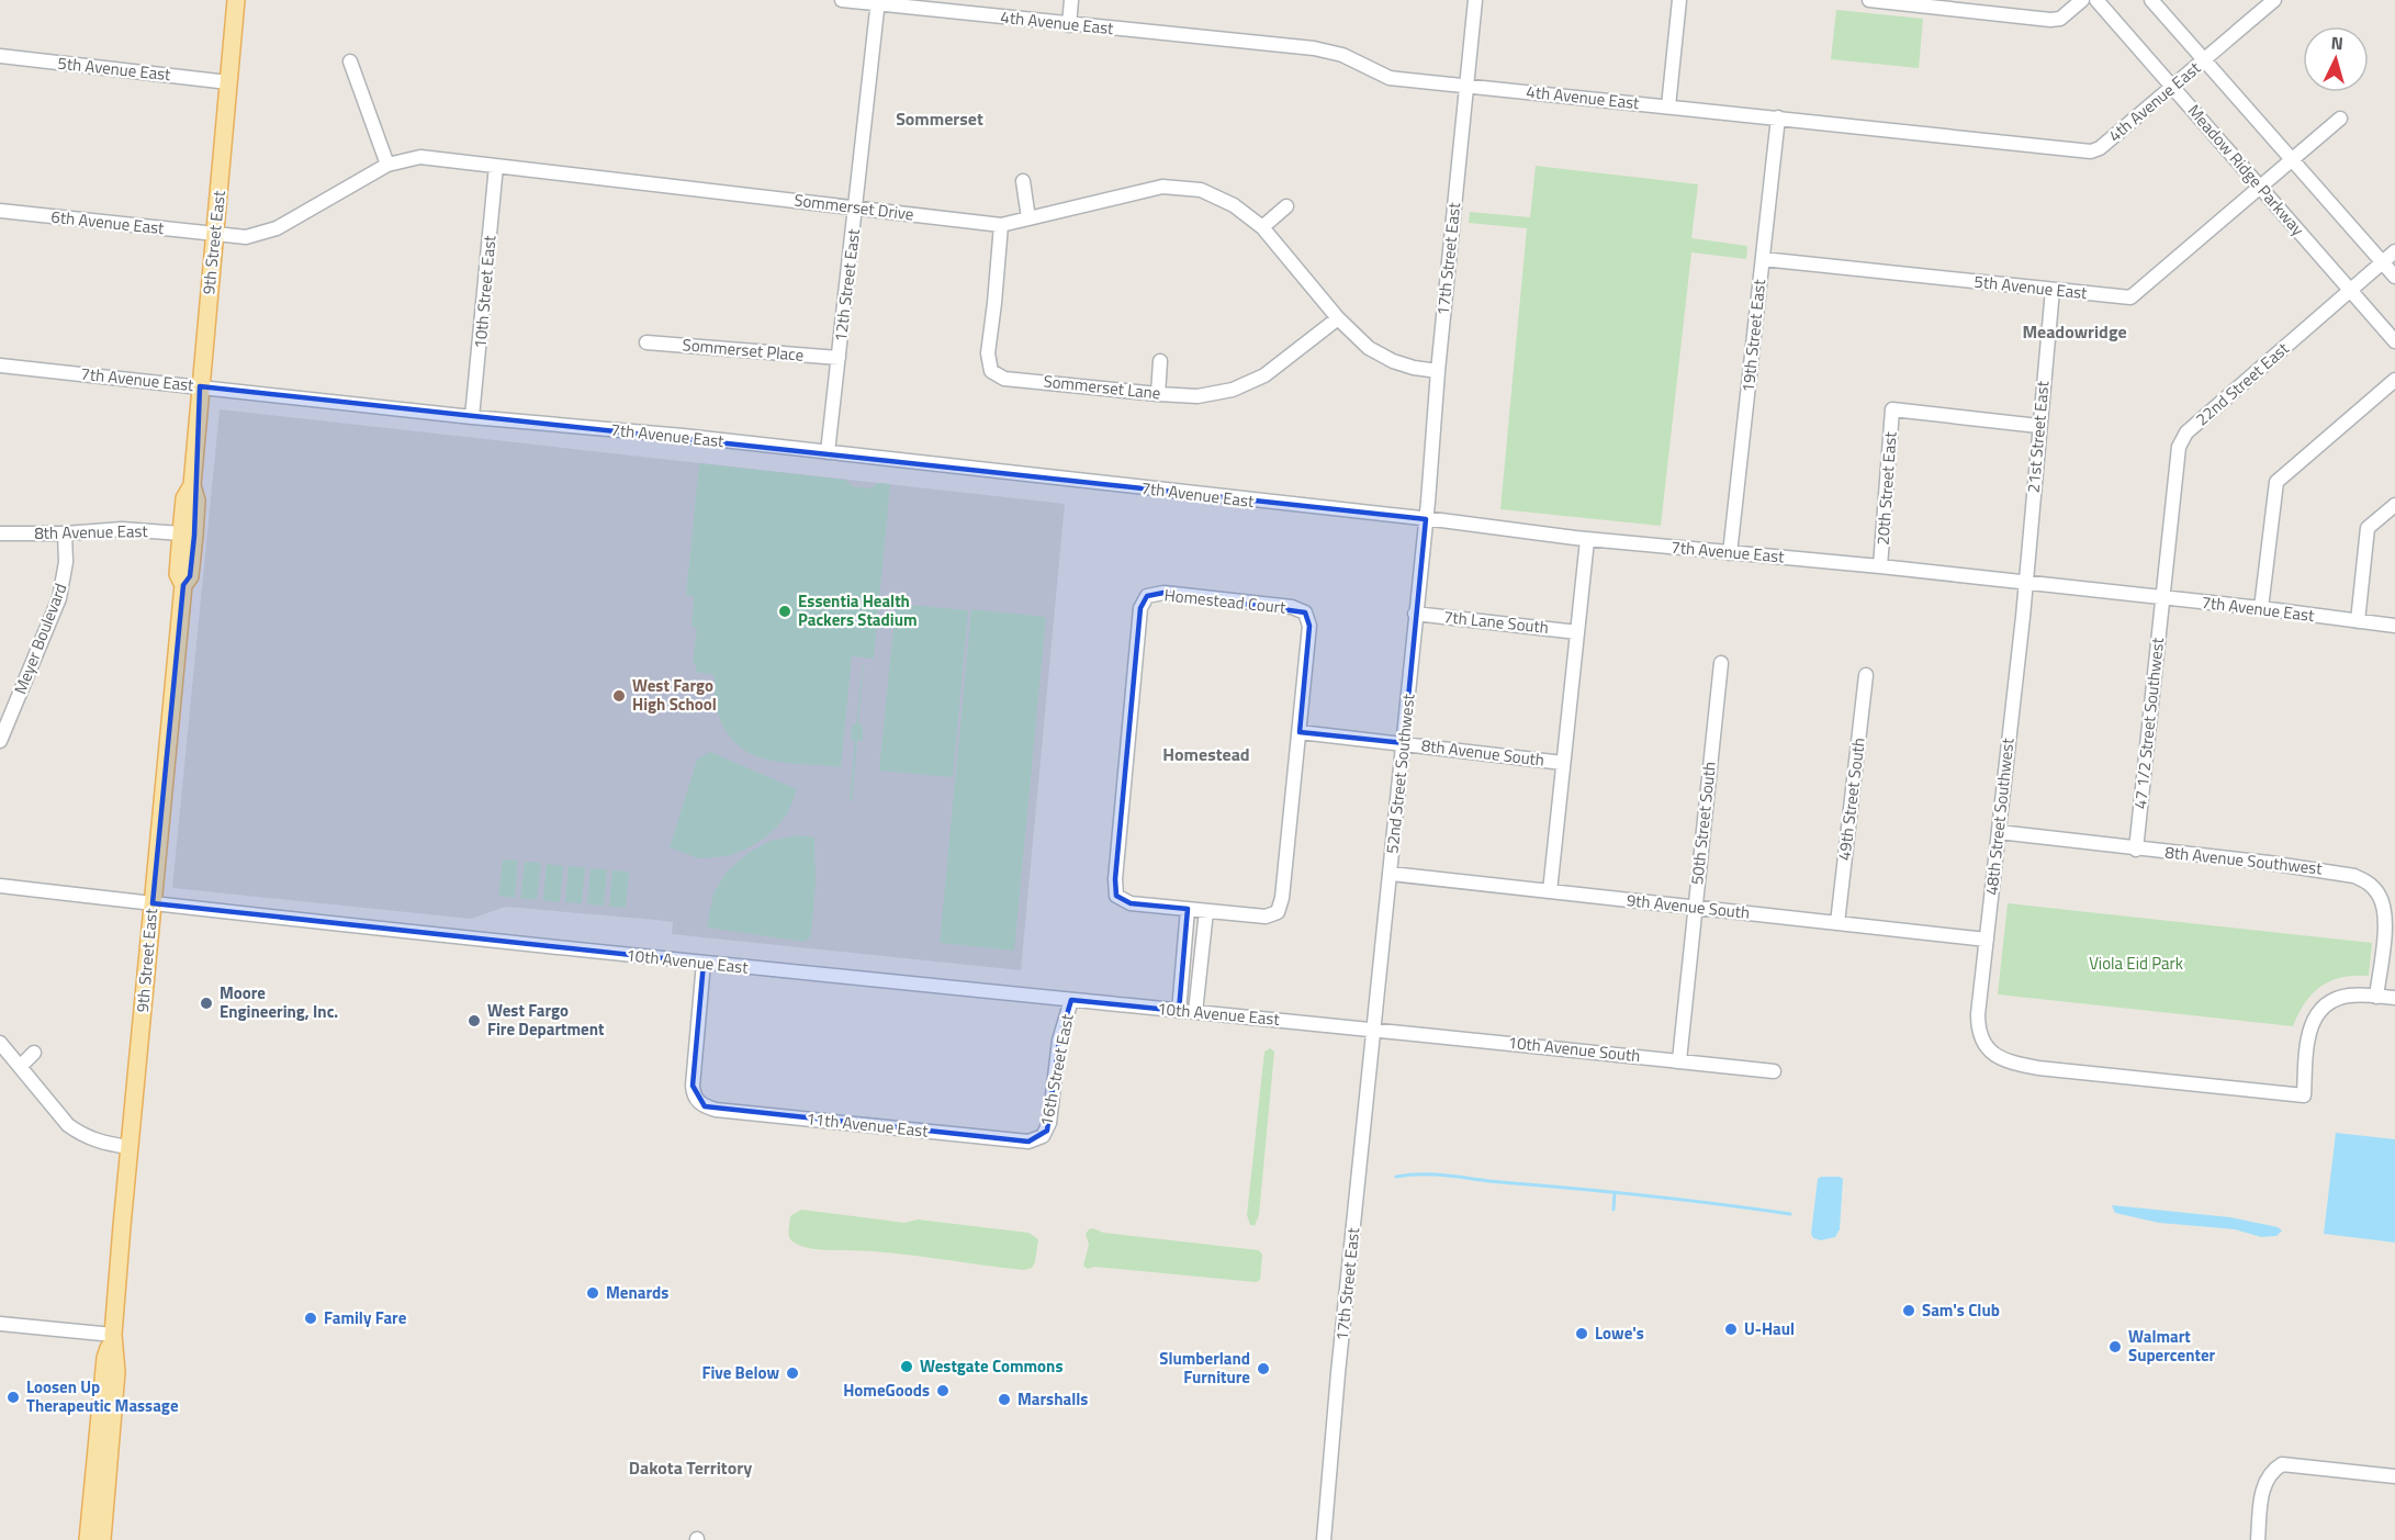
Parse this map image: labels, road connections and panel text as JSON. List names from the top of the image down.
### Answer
{
  "streets": {
    "main road": ["9th Street East"],
    "street": [
      "4th Avenue East",
      "5th Avenue East",
      "Meadow Ridge Parkway",
      "Sommerset Drive",
      "6th Avenue East",
      "17th Street East",
      "12th Street East",
      "10th Street East",
      "19th Street East",
      "Sommerset Place",
      "7th Avenue East",
      "22nd Street East",
      "Sommerset Lane",
      "21st Street East",
      "20th Street East",
      "8th Avenue East",
      "Homestead Court",
      "7th Lane South",
      "Meyer Boulevard",
      "47 1/2 Street Southwest",
      "8th Avenue South",
      "52nd Street Southwest",
      "49th Street South",
      "48th Street Southwest",
      "50th Street South",
      "8th Avenue Southwest",
      "9th Avenue South",
      "10th Avenue East",
      "10th Avenue South",
      "16th Street East",
      "11th Avenue East"
    ]
  },
  "crossings": [
    ["4th Avenue East", "Meadow Ridge Parkway"],
    ["4th Avenue East", "17th Street East"],
    ["4th Avenue East", "12th Street East"],
    ["4th Avenue East", "19th Street East"],
    ["5th Avenue East", "Meadow Ridge Parkway"],
    ["5th Avenue East", "9th Street East"],
    ["5th Avenue East", "19th Street East"],
    ["5th Avenue East", "21st Street East"],
    ["Meadow Ridge Parkway", "22nd Street East"],
    ["Sommerset Drive", "6th Avenue East"],
    ["Sommerset Drive", "9th Street East"],
    ["Sommerset Drive", "17th Street East"],
    ["Sommerset Drive", "12th Street East"],
    ["Sommerset Drive", "10th Street East"],
    ["Sommerset Drive", "Sommerset Lane"],
    ["6th Avenue East", "9th Street East"],
    ["9th Street East", "7th Avenue East"],
    ["9th Street East", "8th Avenue East"],
    ["9th Street East", "10th Avenue East"],
    ["17th Street East", "7th Avenue East"],
    ["17th Street East", "52nd Street Southwest"],
    ["17th Street East", "10th Avenue East"],
    ["17th Street East", "10th Avenue South"],
    ["12th Street East", "Sommerset Place"],
    ["12th Street East", "7th Avenue East"],
    ["10th Street East", "7th Avenue East"],
    ["19th Street East", "7th Avenue East"],
    ["7th Avenue East", "22nd Street East"],
    ["7th Avenue East", "21st Street East"],
    ["7th Avenue East", "20th Street East"],
    ["7th Avenue East", "47 1/2 Street Southwest"],
    ["7th Avenue East", "52nd Street Southwest"],
    ["7th Avenue East", "48th Street Southwest"],
    ["22nd Street East", "47 1/2 Street Southwest"],
    ["21st Street East", "20th Street East"],
    ["21st Street East", "48th Street Southwest"],
    ["8th Avenue East", "Meyer Boulevard"],
    ["7th Lane South", "52nd Street Southwest"],
    ["47 1/2 Street Southwest", "8th Avenue Southwest"],
    ["8th Avenue South", "52nd Street Southwest"],
    ["52nd Street Southwest", "9th Avenue South"],
    ["52nd Street Southwest", "10th Avenue East"],
    ["52nd Street Southwest", "10th Avenue South"],
    ["49th Street South", "9th Avenue South"],
    ["48th Street Southwest", "8th Avenue Southwest"],
    ["48th Street Southwest", "9th Avenue South"],
    ["50th Street South", "9th Avenue South"],
    ["50th Street South", "10th Avenue South"],
    ["10th Avenue East", "10th Avenue South"],
    ["10th Avenue East", "16th Street East"],
    ["10th Avenue East", "11th Avenue East"],
    ["16th Street East", "11th Avenue East"]
  ],
  "districts": [
    "Sommerset",
    "Meadowridge",
    "Homestead",
    "Dakota Territory"
  ],
  "parks": ["Viola Eid Park"],
  "places": [
    "Essentia Health Packers Stadium",
    "West Fargo High School",
    "Moore Engineering, Inc.",
    "West Fargo Fire Department",
    "Menards",
    "Sam's Club",
    "Family Fare",
    "U-Haul",
    "Lowe's",
    "Walmart Supercenter",
    "Westgate Commons",
    "Slumberland Furniture",
    "Five Below",
    "HomeGoods",
    "Loosen Up Therapeutic Massage",
    "Marshalls"
  ],
  "north": "top"
}
